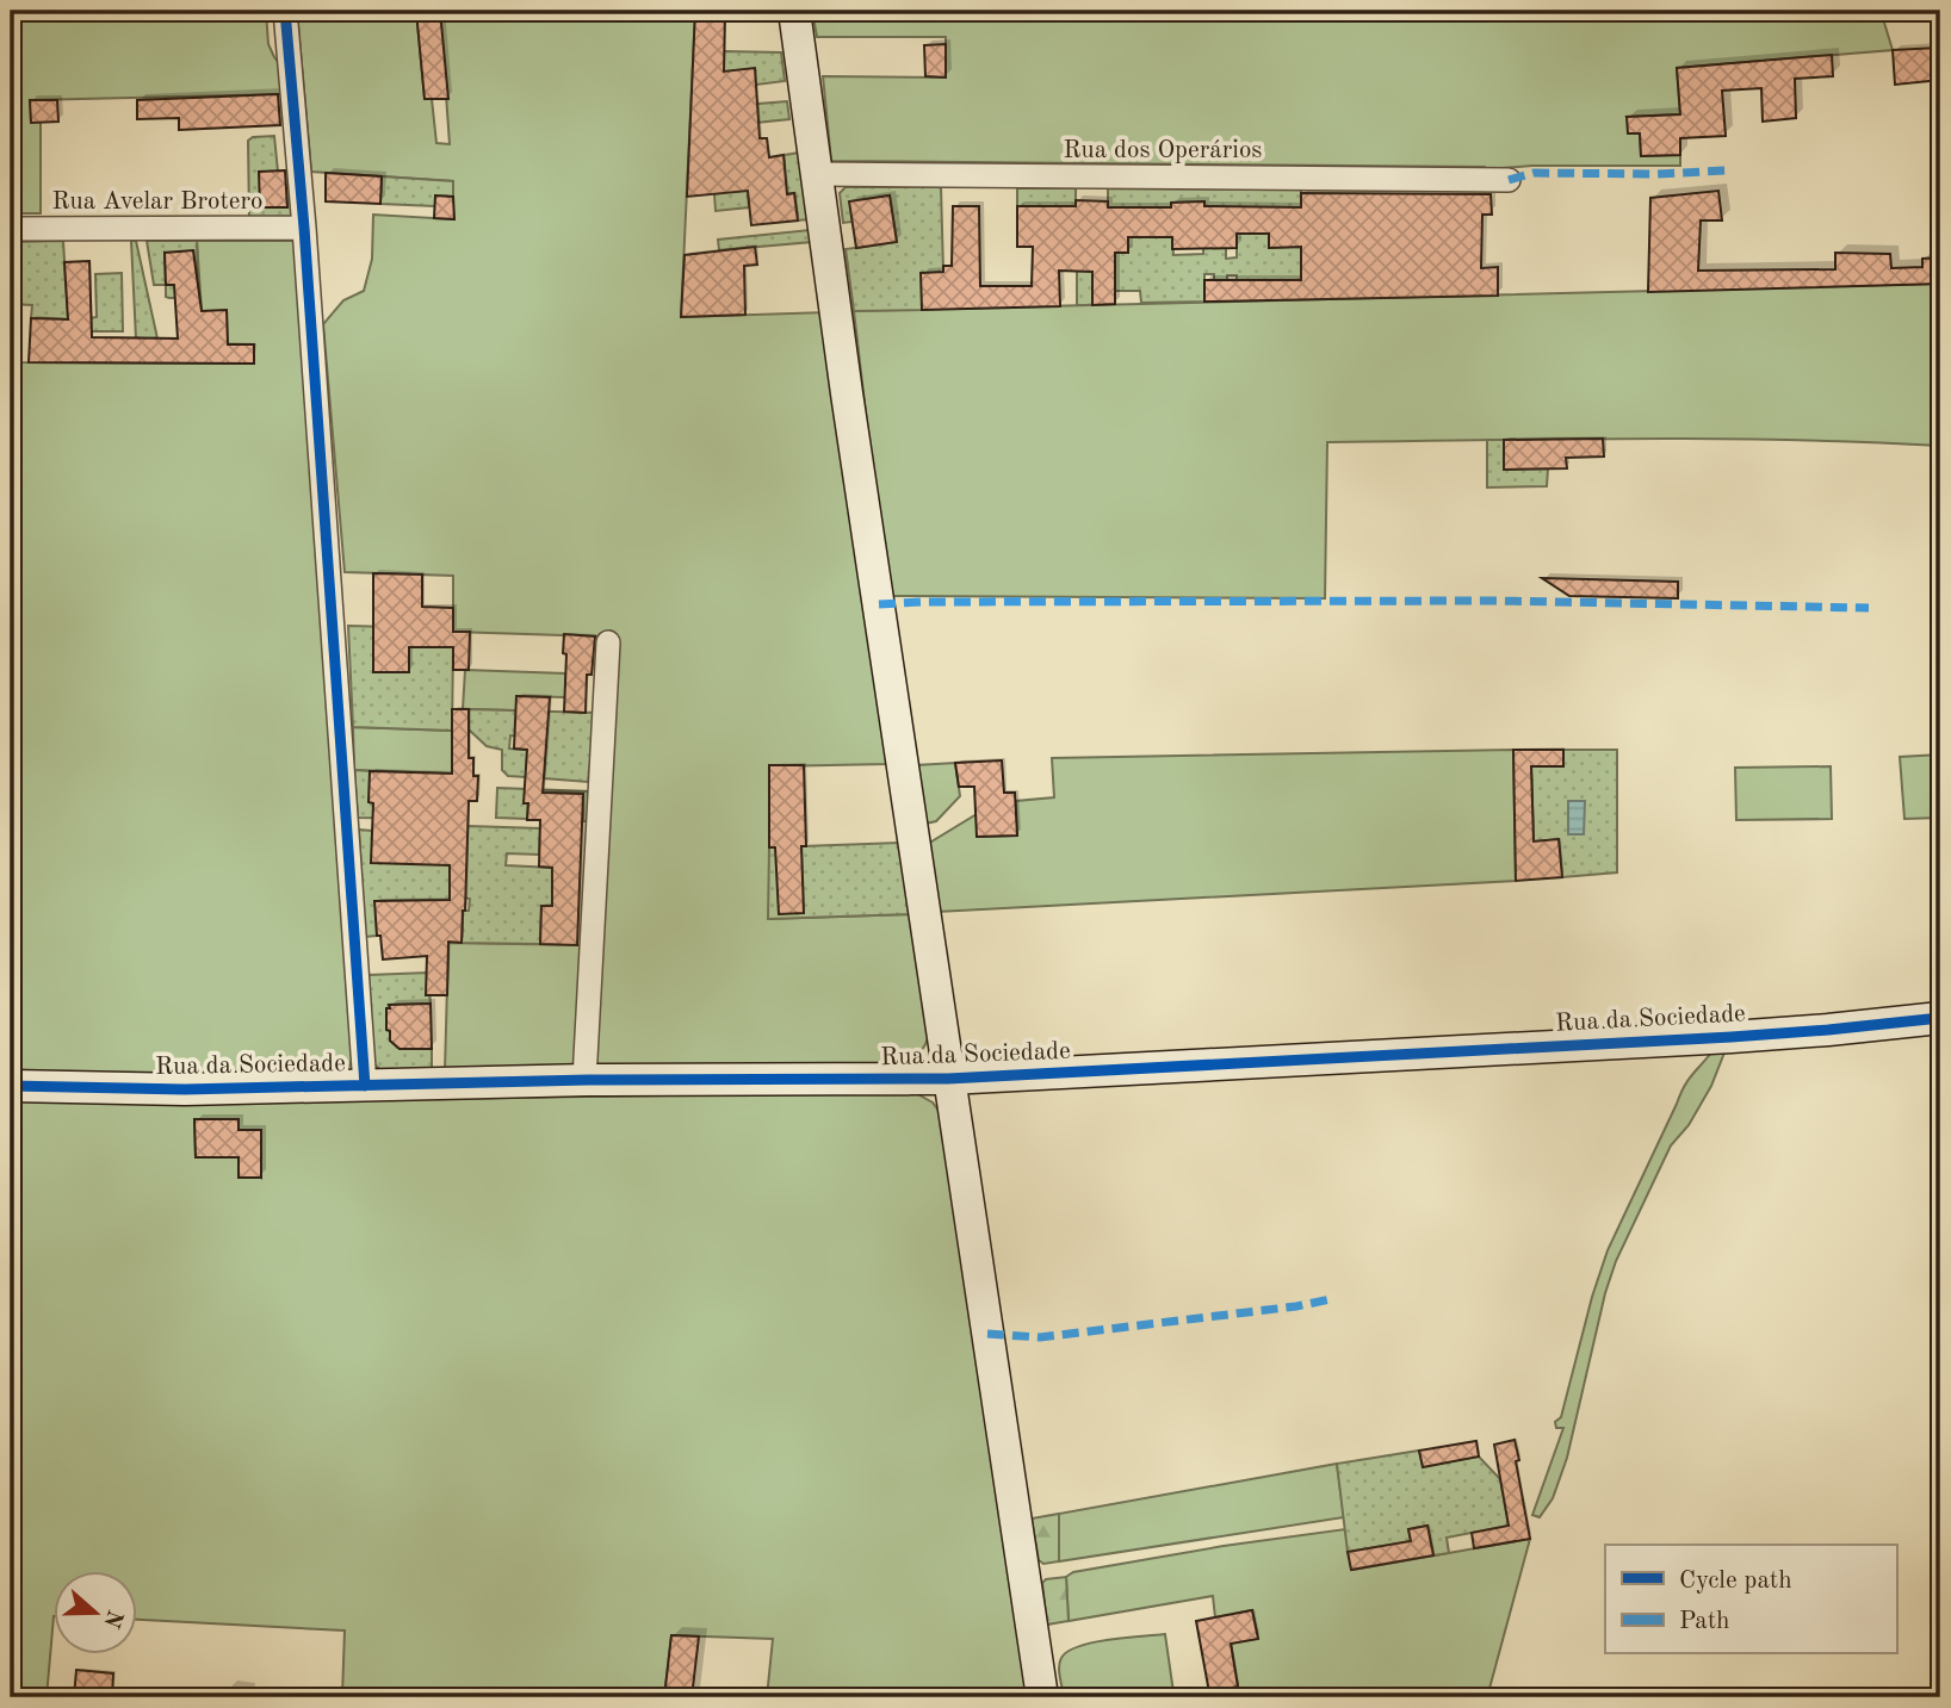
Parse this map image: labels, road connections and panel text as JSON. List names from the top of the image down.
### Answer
{
  "streets": {
    "street": ["Rua dos Operários", "Rua Avelar Brotero", "Rua da Sociedade"]
  },
  "legend": ["Cycle path", "Path"],
  "north": "right"
}
